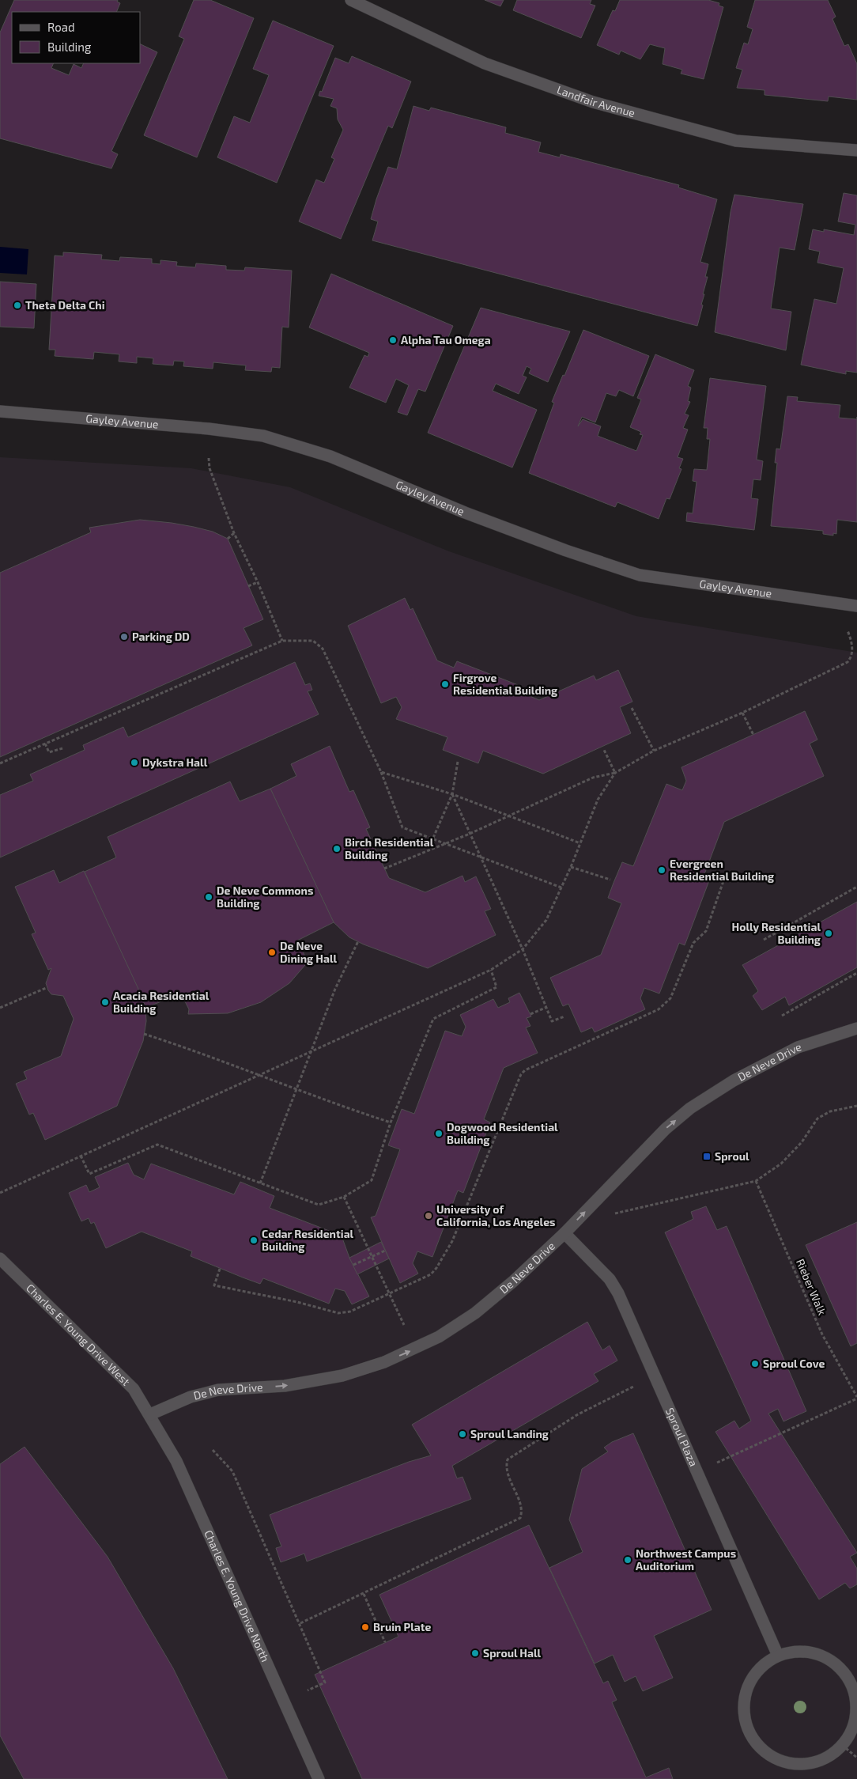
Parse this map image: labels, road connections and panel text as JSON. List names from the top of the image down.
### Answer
{
  "streets": {
    "street": [
      "Landfair Avenue",
      "Gayley Avenue",
      "De Neve Drive",
      "Charles E. Young Drive West",
      "Sproul Plaza",
      "Charles E. Young Drive North"
    ],
    "path": ["Rieber Walk"]
  },
  "crossings": [
    ["De Neve Drive", "Charles E. Young Drive West"],
    ["De Neve Drive", "Sproul Plaza"],
    ["De Neve Drive", "Charles E. Young Drive North"],
    ["Charles E. Young Drive West", "Charles E. Young Drive North"]
  ],
  "one_way": ["De Neve Drive"],
  "places": {
    "other": [
      "Theta Delta Chi",
      "Alpha Tau Omega",
      "Parking DD",
      "Firgrove Residential Building",
      "Dykstra Hall",
      "Birch Residential Building",
      "Evergreen Residential Building",
      "De Neve Commons Building",
      "Holly Residential Building",
      "De Neve Dining Hall",
      "Acacia Residential Building",
      "Dogwood Residential Building",
      "University of California, Los Angeles",
      "Cedar Residential Building",
      "Sproul Cove",
      "Sproul Landing",
      "Northwest Campus Auditorium",
      "Bruin Plate",
      "Sproul Hall"
    ],
    "transit": ["Sproul"]
  },
  "legend": ["Road", "Building"]
}
